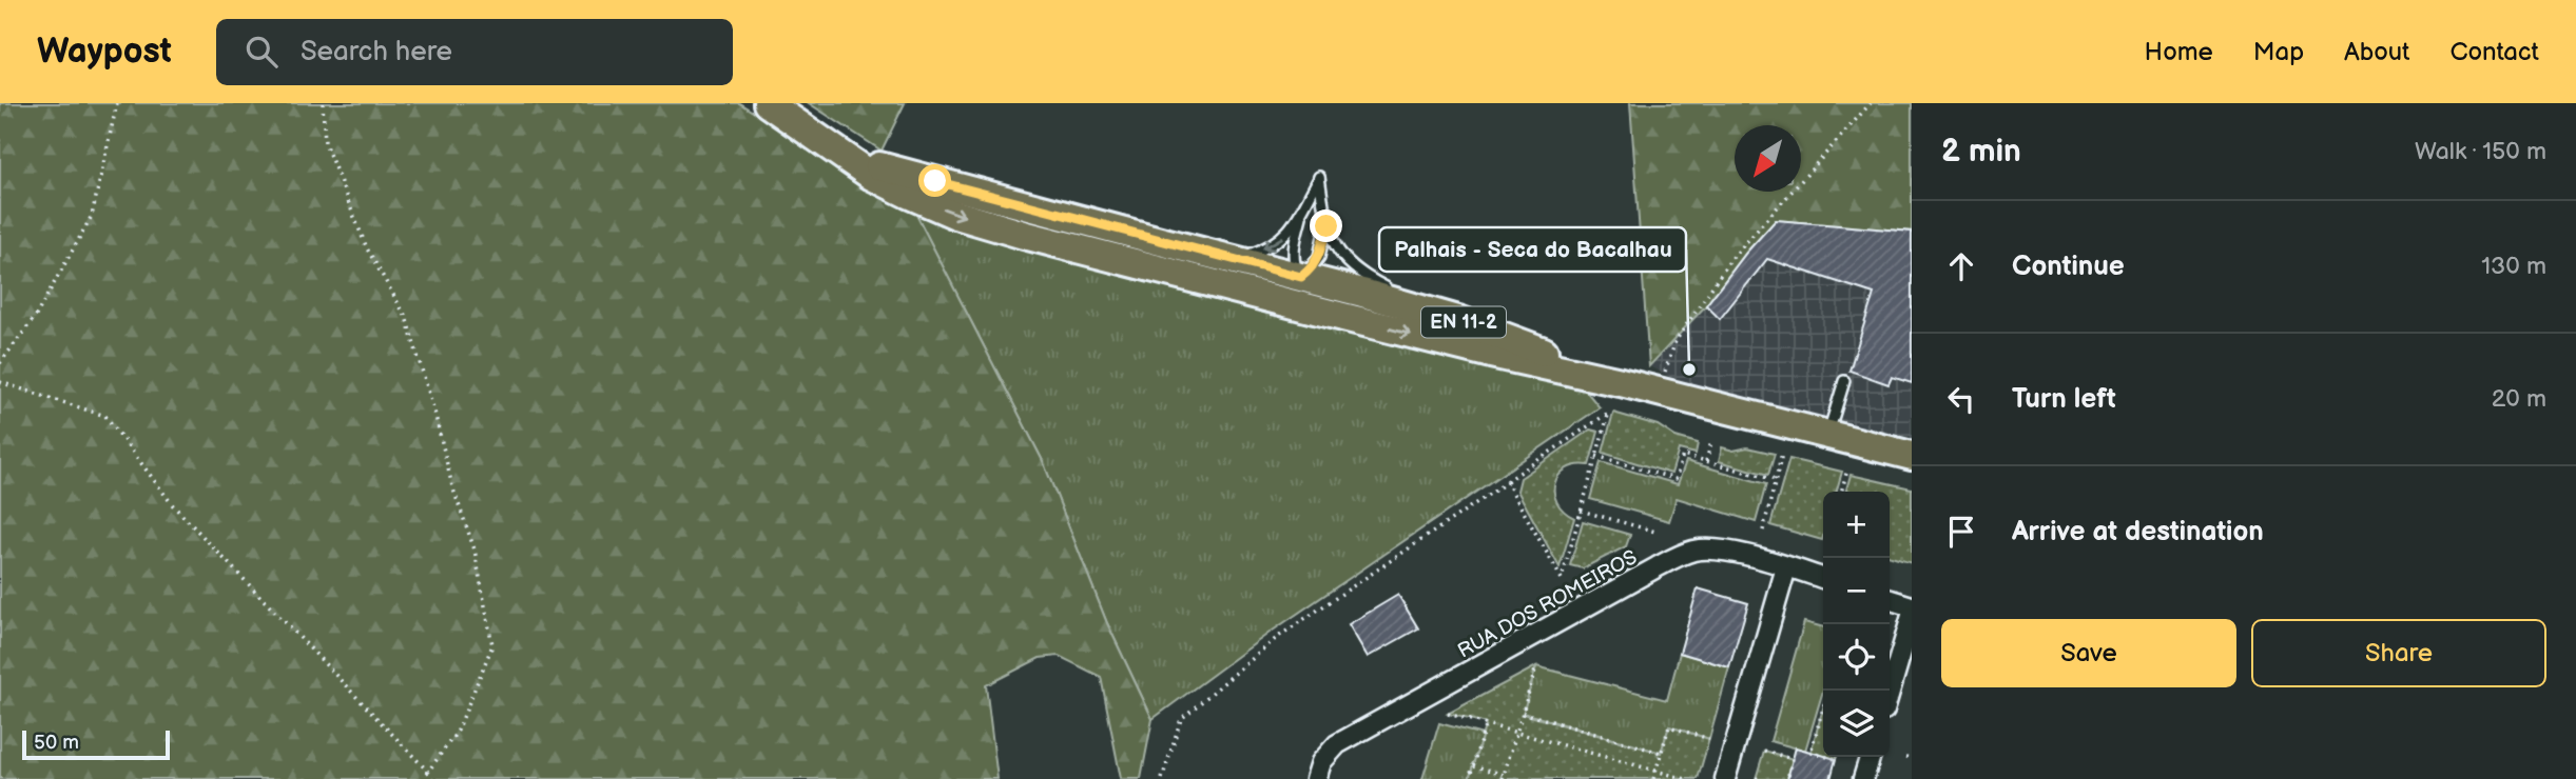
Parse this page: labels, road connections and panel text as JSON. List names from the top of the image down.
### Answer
{
  "streets": {
    "main road": ["EN 11-2"],
    "street": ["RUA DOS ROMEIROS"]
  },
  "places": ["Palhais - Seca do Bacalhau"],
  "scale_bar": "50 m",
  "north": "bottom left",
  "page": {
    "header": "Waypost",
    "search": "Search here",
    "nav": [
      "Home",
      "Map",
      "About",
      "Contact"
    ],
    "heading": ["2 min", "Walk · 150 m"],
    "list": [
      ["Continue", "130 m"],
      ["Turn left", "20 m"],
      "Arrive at destination"
    ],
    "map_buttons": ["+", "−"],
    "buttons": ["Save", "Share"],
    "scale": "50 m"
  }
}
